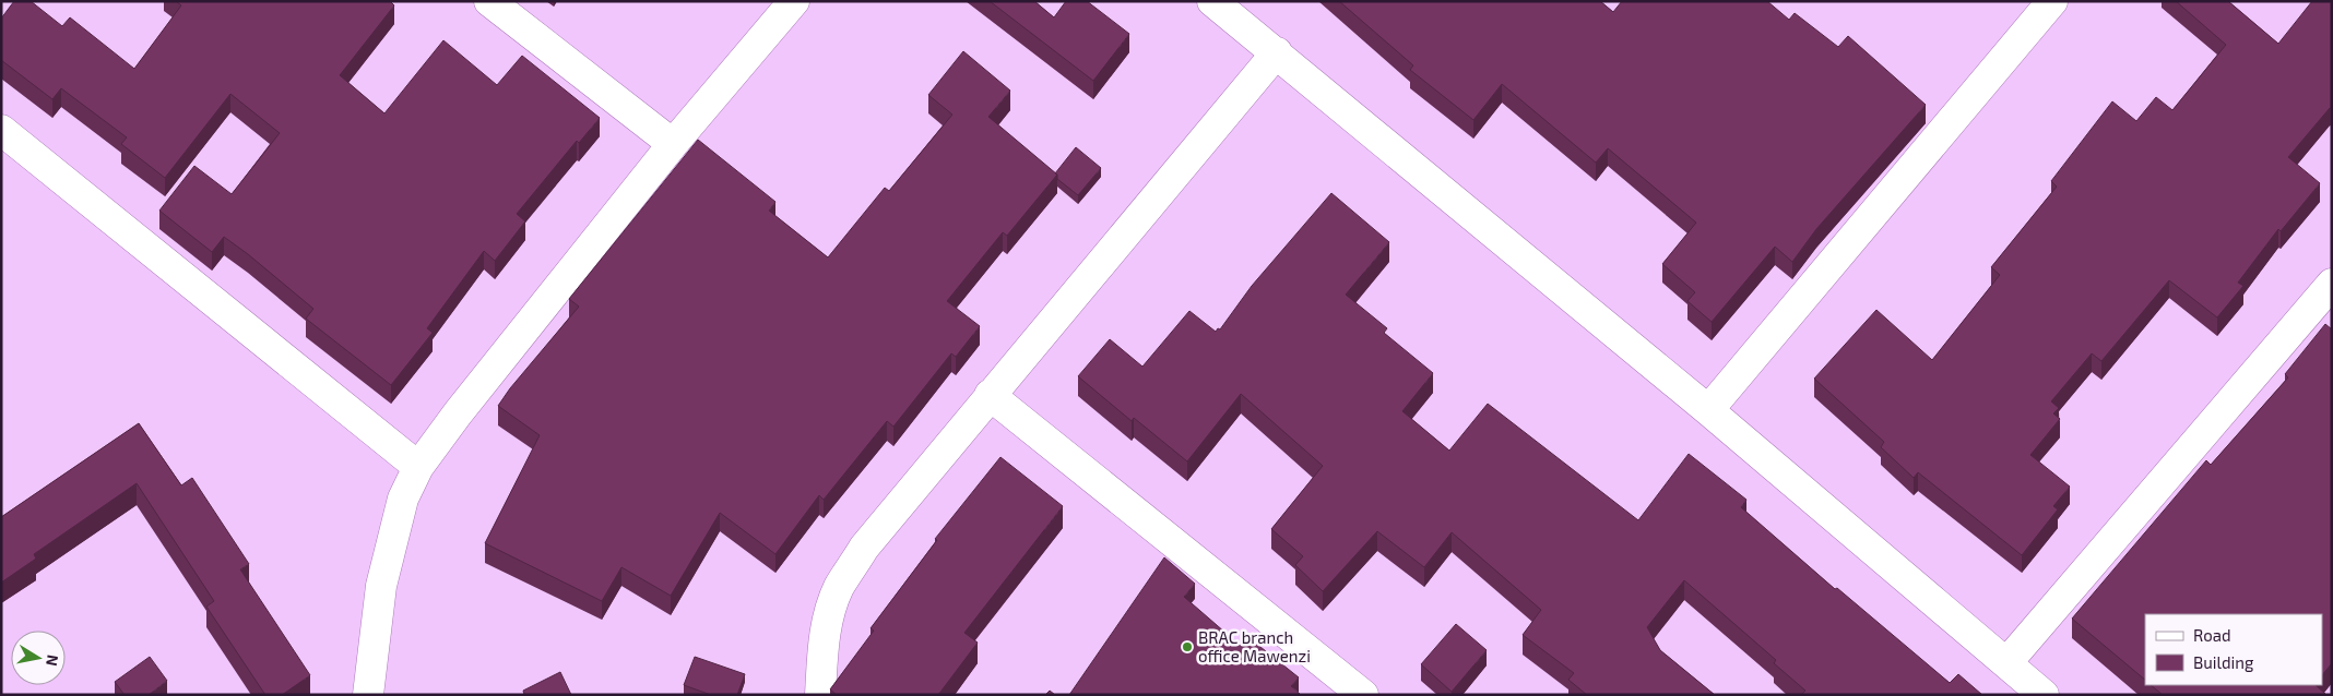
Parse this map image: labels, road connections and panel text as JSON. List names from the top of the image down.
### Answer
{
  "places": ["BRAC branch office Mawenzi"],
  "legend": ["Road", "Building"],
  "north": "right"
}
